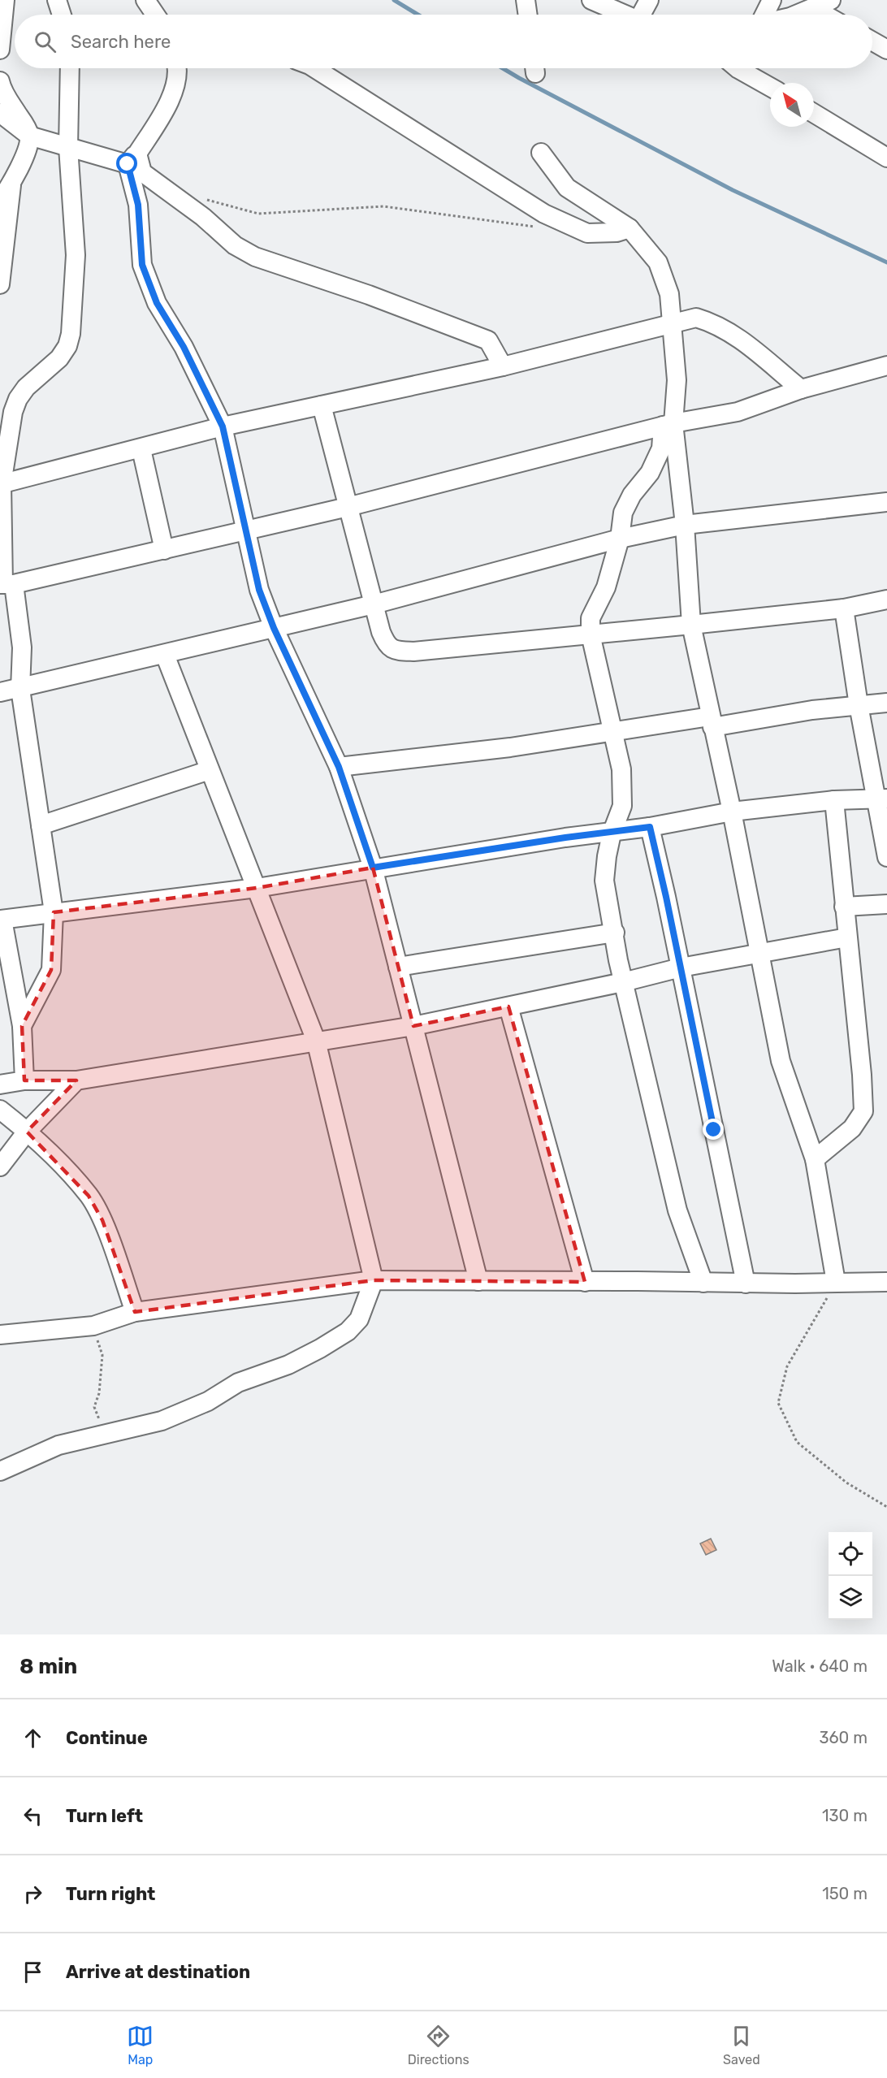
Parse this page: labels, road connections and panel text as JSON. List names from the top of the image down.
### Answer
{
  "north": "top left",
  "page": {
    "search": "Search here",
    "heading": ["8 min", "Walk · 640 m"],
    "list": [
      ["Continue", "360 m"],
      ["Turn left", "130 m"],
      ["Turn right", "150 m"],
      "Arrive at destination"
    ],
    "nav": ["Map", "Directions", "Saved"]
  }
}
